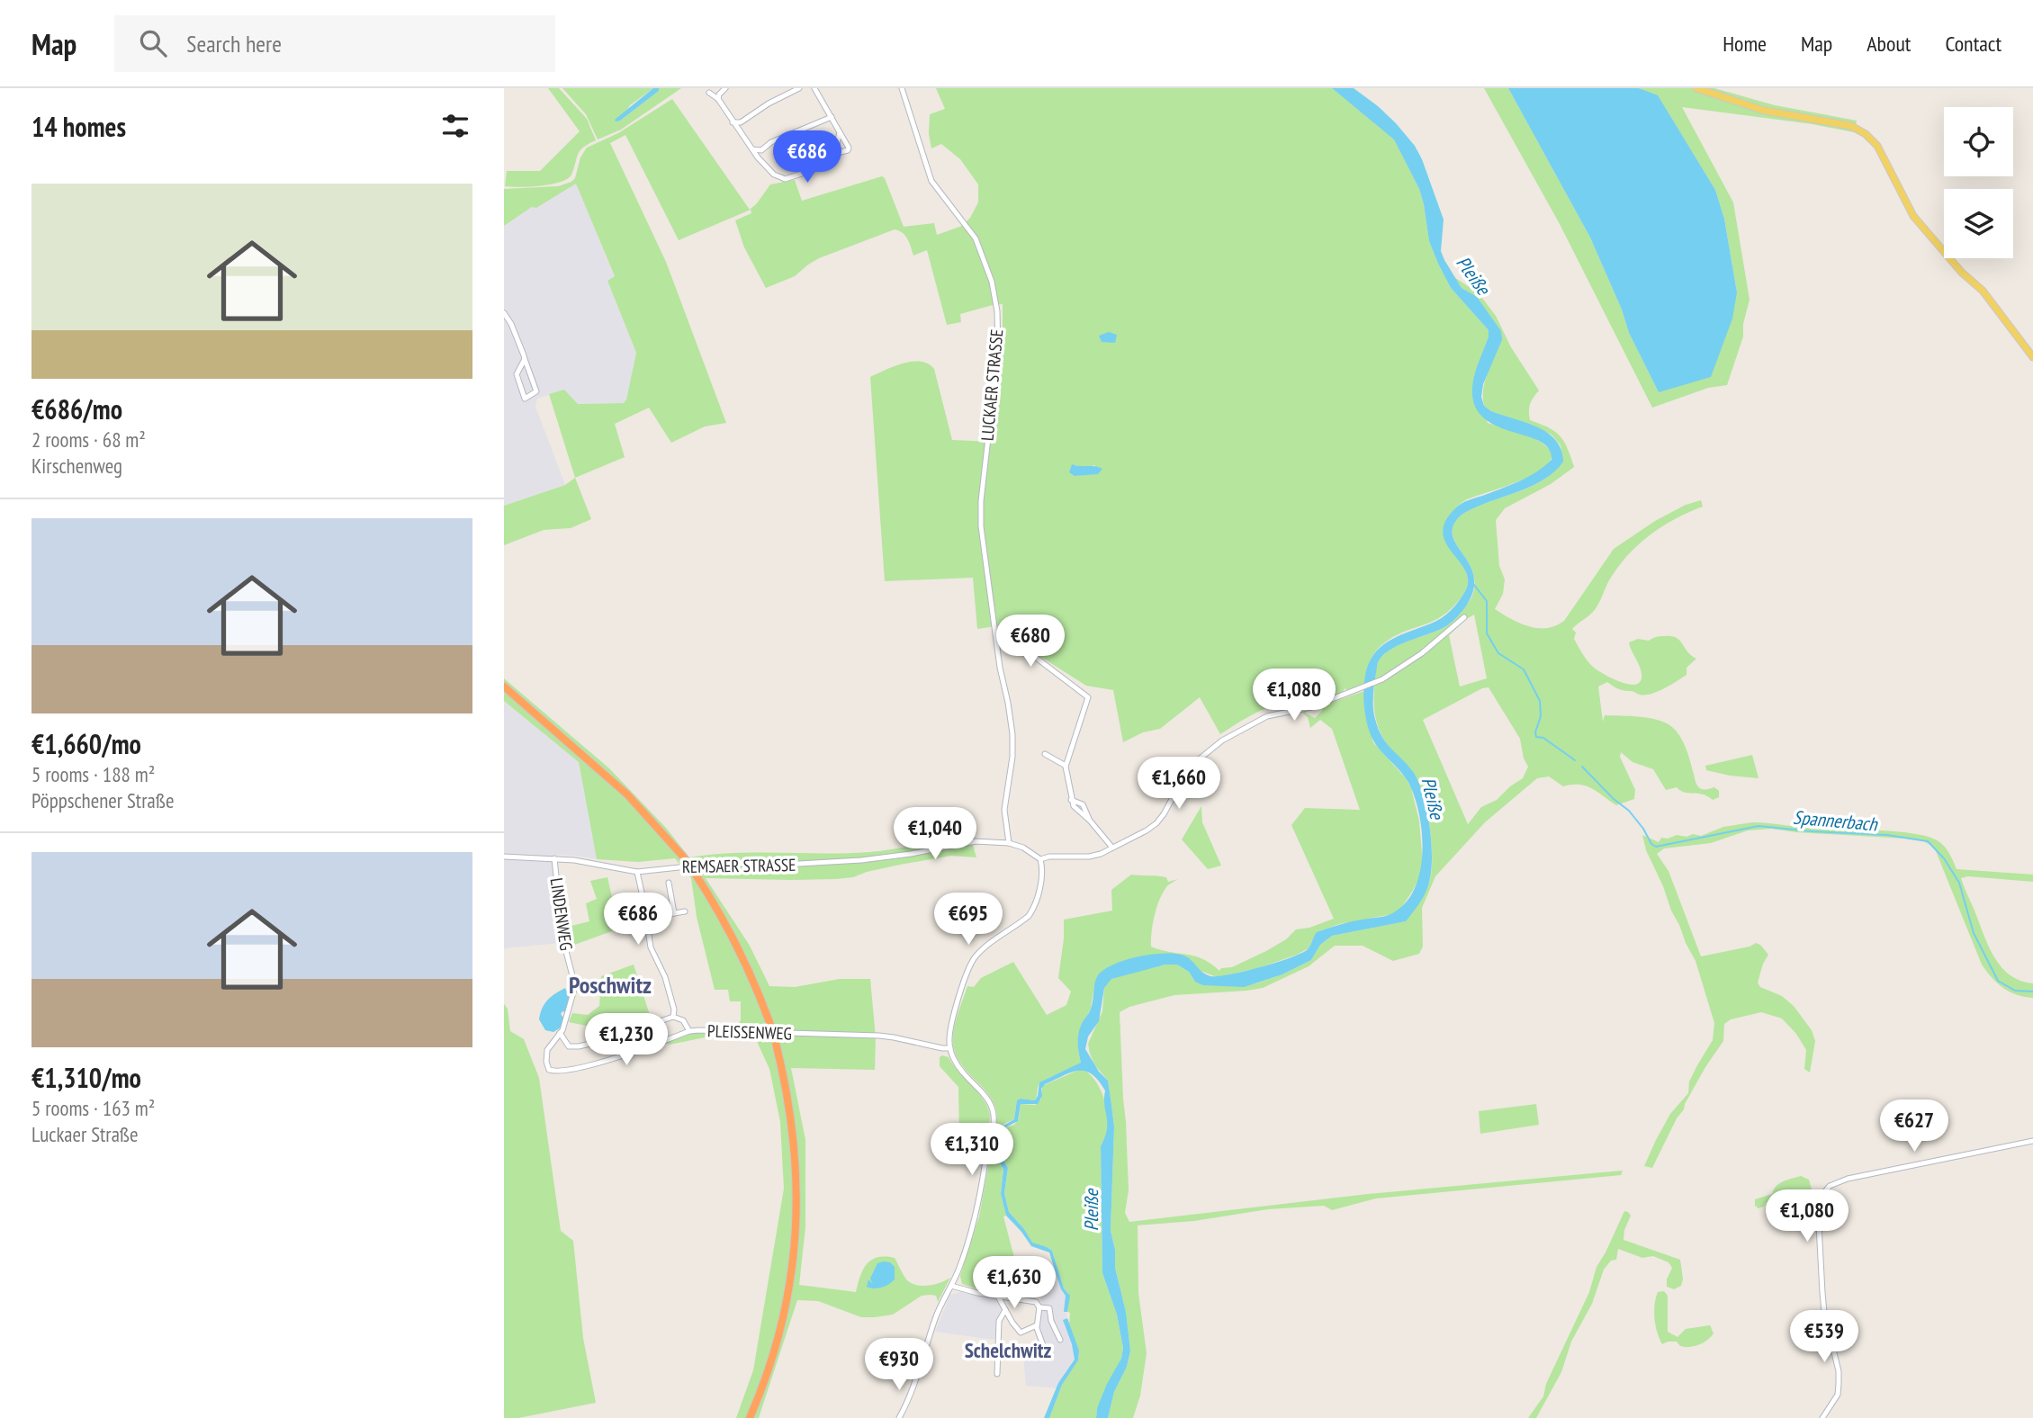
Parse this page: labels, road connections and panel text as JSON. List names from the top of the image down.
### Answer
{
  "streets": {
    "street": [
      "LUCKAER STRASSE",
      "REMSAER STRASSE",
      "LINDENWEG",
      "PLEISSENWEG"
    ]
  },
  "crossings": [
    ["LUCKAER STRASSE", "REMSAER STRASSE"],
    ["REMSAER STRASSE", "LINDENWEG"],
    ["LINDENWEG", "PLEISSENWEG"]
  ],
  "districts": ["Poschwitz", "Schelchwitz"],
  "water": ["Pleiße", "Spannerbach"],
  "page": {
    "header": "Map",
    "search": "Search here",
    "nav": [
      "Home",
      "Map",
      "About",
      "Contact"
    ],
    "heading": "14 homes",
    "price": [
      "€686",
      "€680",
      "€1,080",
      "€1,660",
      "€1,040",
      "€686",
      "€695",
      "€1,230",
      "€627",
      "€1,310",
      "€1,080",
      "€1,630",
      "€539",
      "€930"
    ],
    "list": [
      {
        "name": "€686/mo",
        "note": "2 rooms · 68 m² · Kirschenweg"
      },
      {
        "name": "€1,660/mo",
        "note": "5 rooms · 188 m² · Pöppschener Straße"
      },
      {
        "name": "€1,310/mo",
        "note": "5 rooms · 163 m² · Luckaer Straße"
      }
    ]
  }
}
